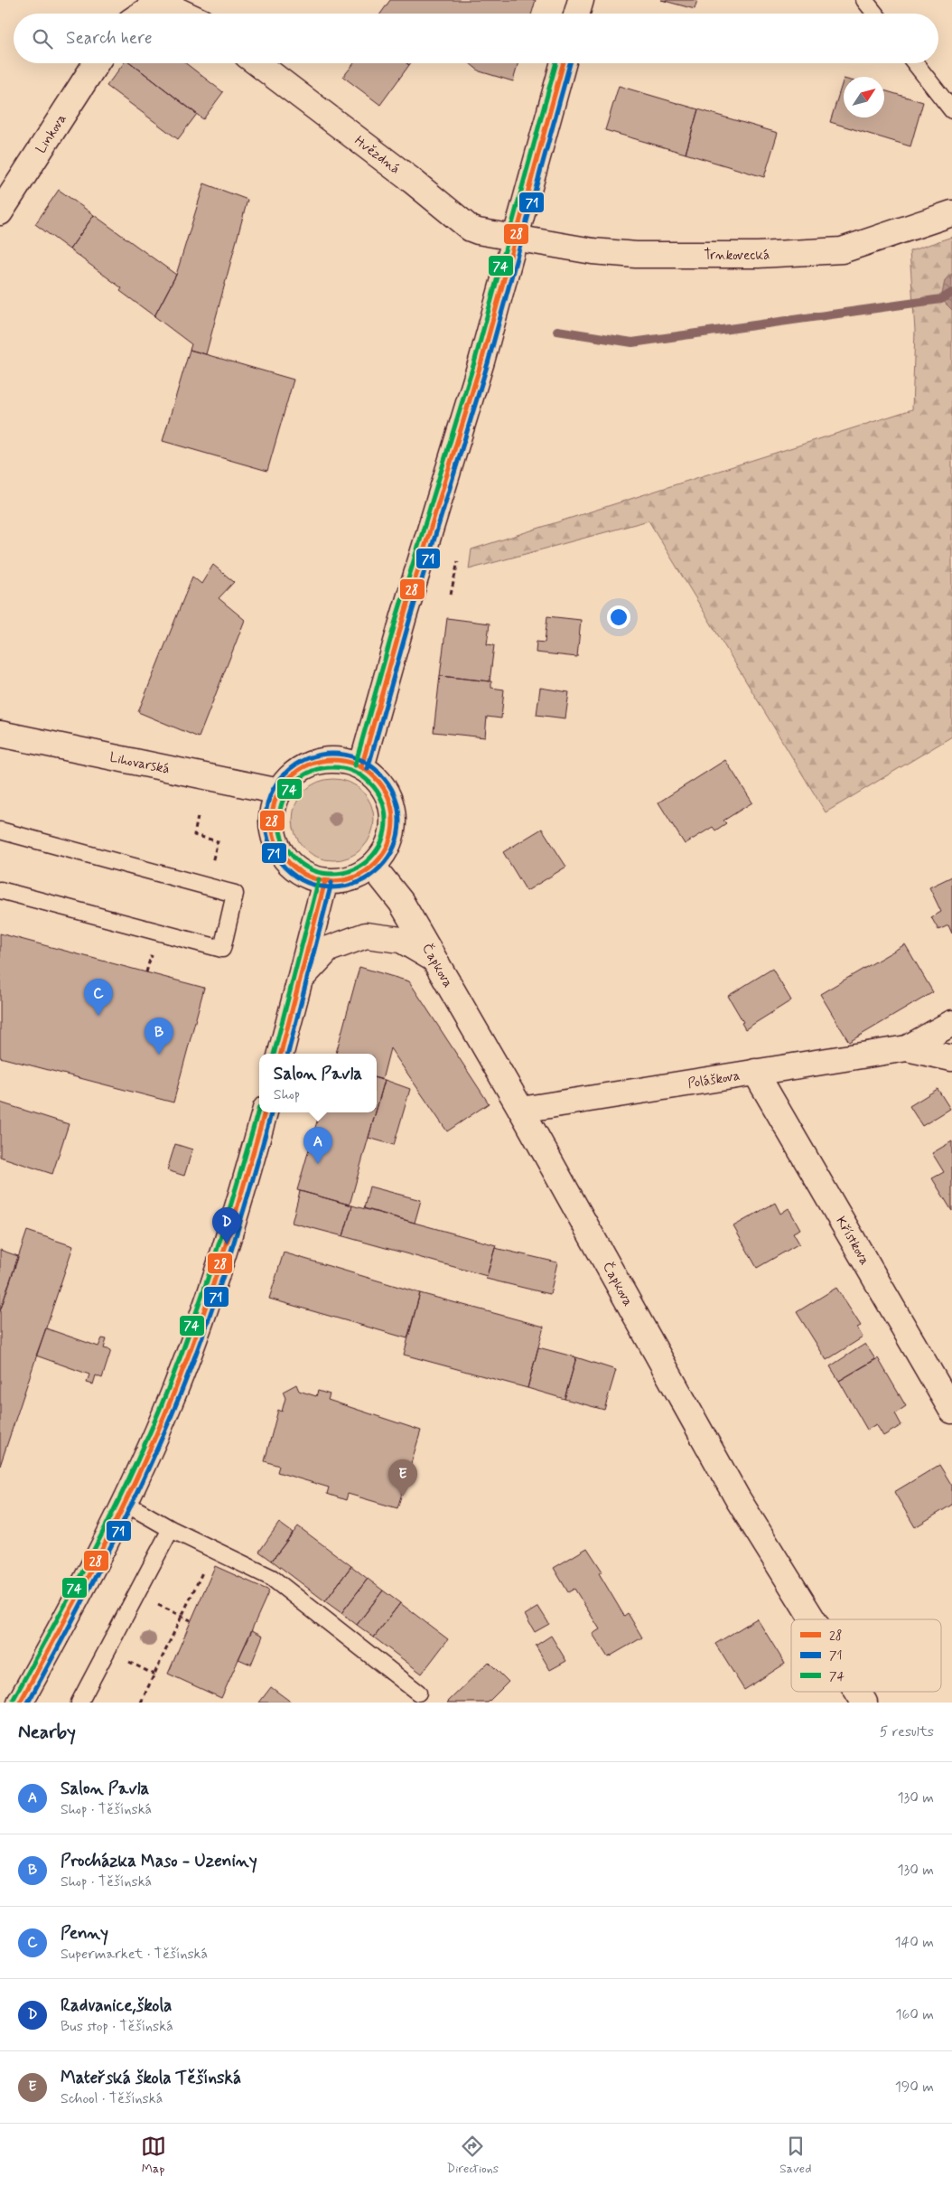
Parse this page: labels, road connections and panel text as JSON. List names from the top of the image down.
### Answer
{
  "streets": {
    "street": [
      "Linkova",
      "Hvězdná",
      "Trnkovecká",
      "Lihovarská",
      "Čapkova",
      "Poláškova",
      "Křístkova"
    ]
  },
  "crossings": [
    ["Hvězdná", "Trnkovecká"],
    ["Lihovarská", "Čapkova"],
    ["Čapkova", "Poláškova"],
    ["Poláškova", "Křístkova"]
  ],
  "lines": ["transit line 28", "transit line 71", "transit line 74"],
  "legend": ["28", "71", "74"],
  "north": "top right",
  "page": {
    "search": "Search here",
    "pins": [
      "C",
      "B",
      "A",
      "D",
      "E"
    ],
    "popup": ["Salon Pavla", "Shop"],
    "heading": ["Nearby", "5 results"],
    "list": [
      {
        "mark": "A",
        "name": "Salon Pavla",
        "note": "Shop · Těšínská",
        "value": "130 m"
      },
      {
        "mark": "B",
        "name": "Procházka Maso - Uzeniny",
        "note": "Shop · Těšínská",
        "value": "130 m"
      },
      {
        "mark": "C",
        "name": "Penny",
        "note": "Supermarket · Těšínská",
        "value": "140 m"
      },
      {
        "mark": "D",
        "name": "Radvanice,škola",
        "note": "Bus stop · Těšínská",
        "value": "160 m"
      },
      {
        "mark": "E",
        "name": "Mateřská škola Těšínská",
        "note": "School · Těšínská",
        "value": "190 m"
      }
    ],
    "nav": ["Map", "Directions", "Saved"]
  }
}
